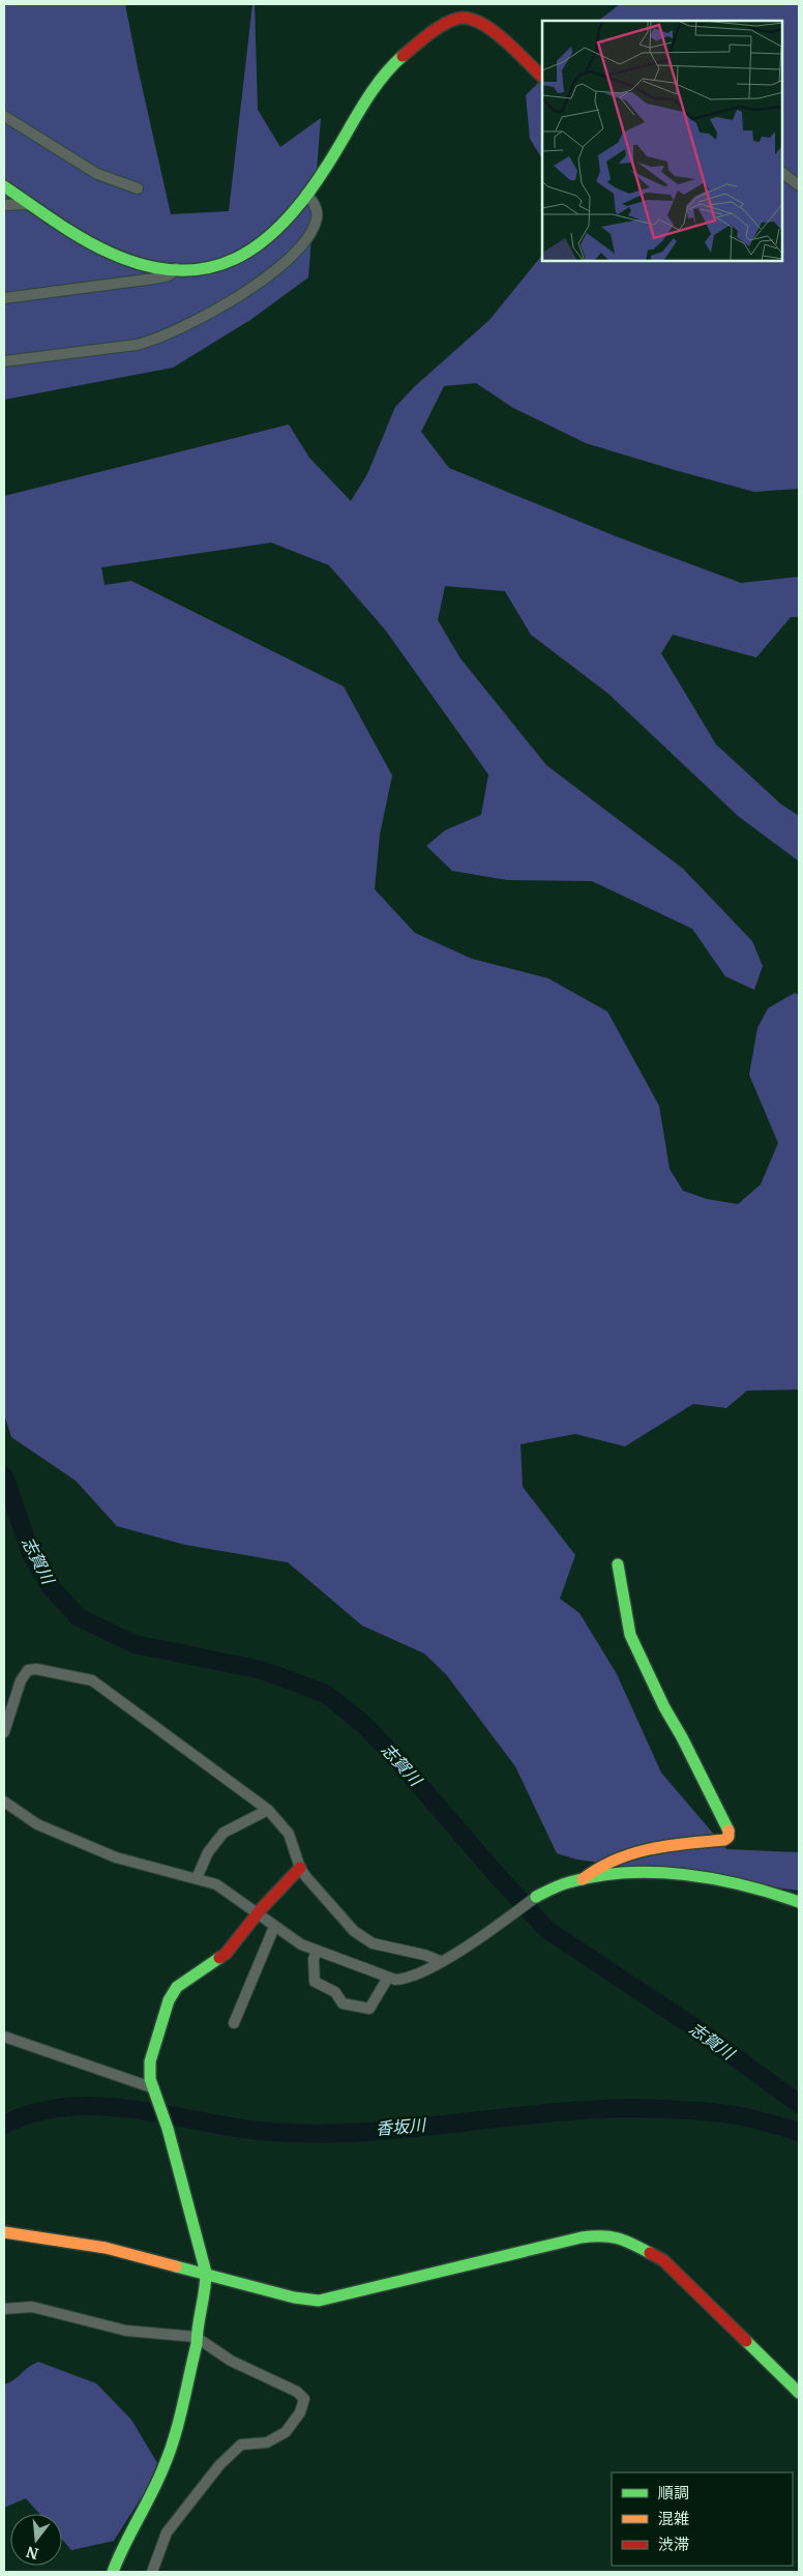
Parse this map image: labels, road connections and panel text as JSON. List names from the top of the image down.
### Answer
{
  "water": ["志賀川", "香坂川"],
  "legend": ["順調", "混雑", "渋滞"],
  "north": "bottom"
}
